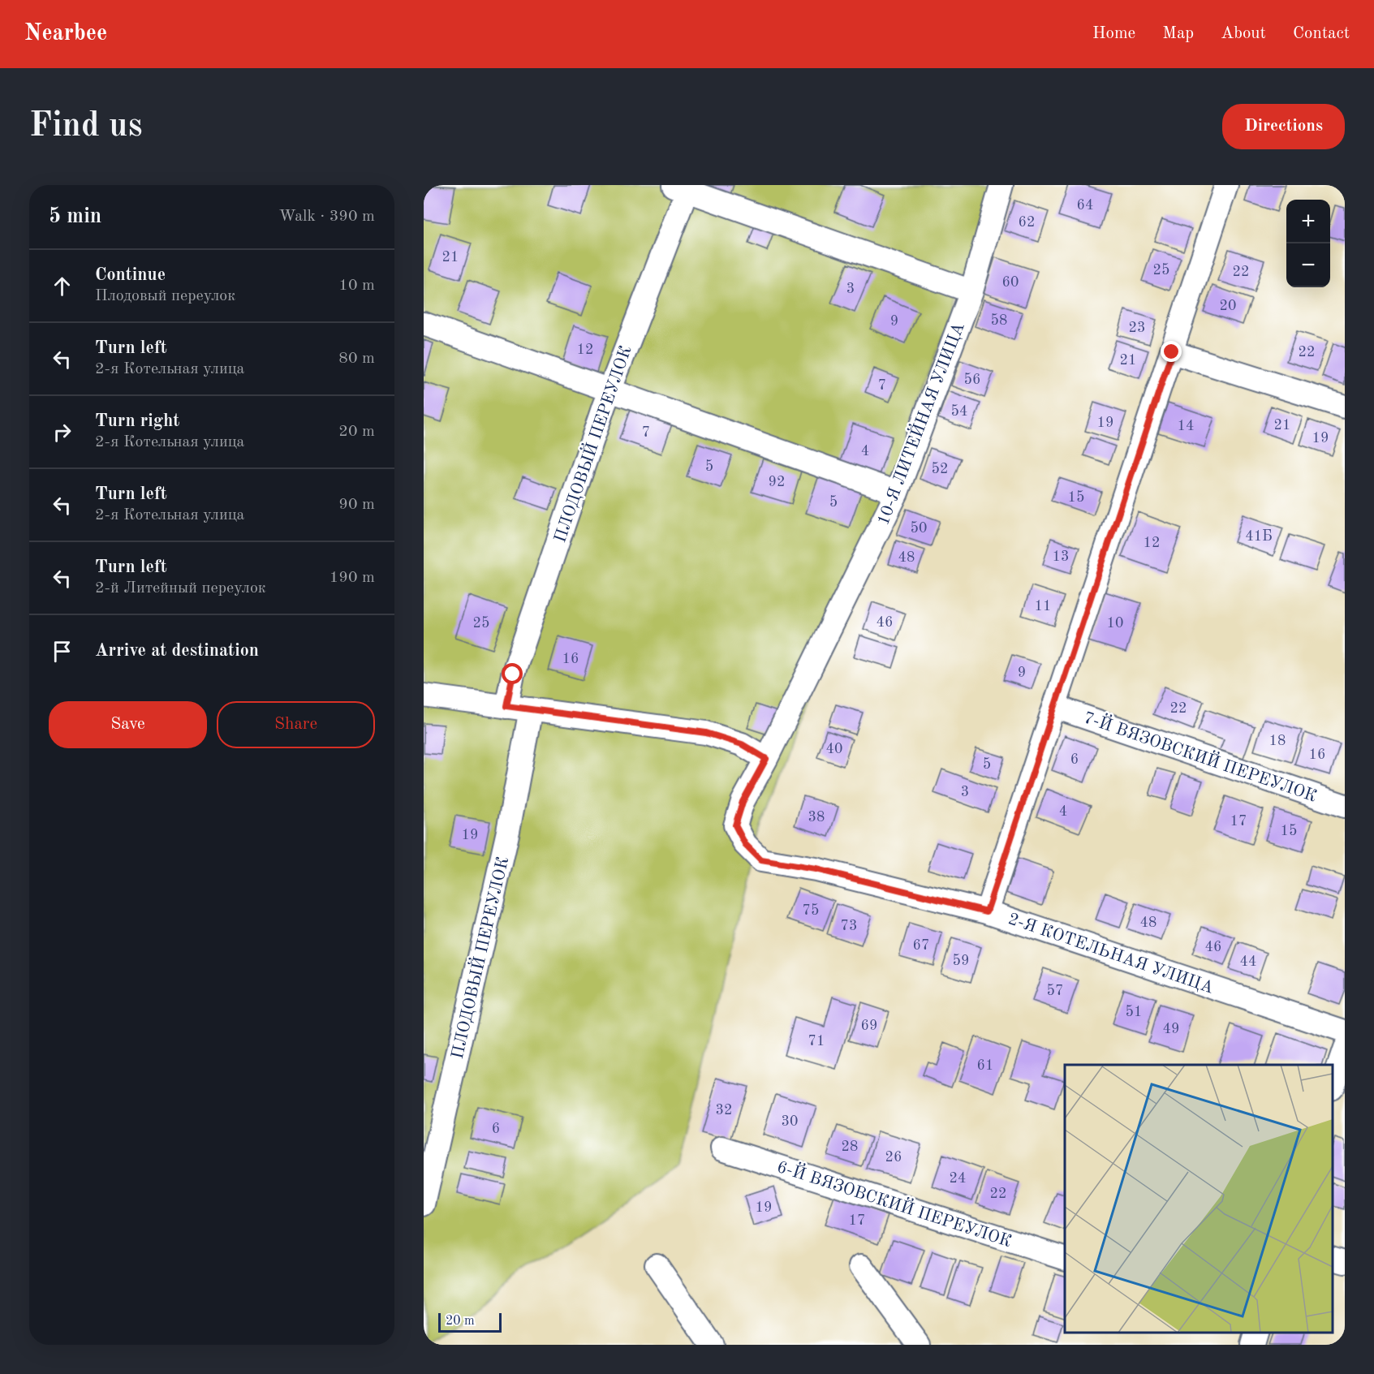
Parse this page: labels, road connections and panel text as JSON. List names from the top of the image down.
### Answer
{
  "streets": {
    "street": [
      "10-Я ЛИТЕЙНАЯ УЛИЦА",
      "ПЛОДОВЫЙ ПЕРЕУЛОК",
      "7-Й ВЯЗОВСКИЙ ПЕРЕУЛОК",
      "2-Я КОТЕЛЬНАЯ УЛИЦА",
      "6-Й ВЯЗОВСКИЙ ПЕРЕУЛОК"
    ]
  },
  "crossings": [
    ["10-Я ЛИТЕЙНАЯ УЛИЦА", "2-Я КОТЕЛЬНАЯ УЛИЦА"]
  ],
  "house_numbers": [
    "64",
    "62",
    "21",
    "25",
    "22",
    "60",
    "3",
    "20",
    "58",
    "9",
    "23",
    "12",
    "22",
    "21",
    "56",
    "7",
    "54",
    "19",
    "21",
    "14",
    "7",
    "19",
    "4",
    "5",
    "52",
    "92",
    "15",
    "5",
    "50",
    "41Б",
    "12",
    "13",
    "48",
    "11",
    "46",
    "25",
    "10",
    "16",
    "9",
    "22",
    "18",
    "40",
    "16",
    "6",
    "5",
    "3",
    "4",
    "38",
    "17",
    "15",
    "19",
    "75",
    "48",
    "73",
    "67",
    "46",
    "59",
    "44",
    "57",
    "51",
    "69",
    "49",
    "71",
    "61",
    "32",
    "30",
    "6",
    "28",
    "26",
    "24",
    "22",
    "19",
    "17"
  ],
  "scale_bar": "20 m",
  "page": {
    "header": "Nearbee",
    "nav": [
      "Home",
      "Map",
      "About",
      "Contact"
    ],
    "buttons": [
      "Directions",
      ["Save", "Share"]
    ],
    "title": "Find us",
    "heading": ["5 min", "Walk · 390 m"],
    "map_buttons": ["+", "−"],
    "list": [
      ["Continue", "Плодовый переулок", "10 m"],
      ["Turn left", "2-я Котельная улица", "80 m"],
      ["Turn right", "2-я Котельная улица", "20 m"],
      ["Turn left", "2-я Котельная улица", "90 m"],
      ["Turn left", "2-й Литейный переулок", "190 m"],
      "Arrive at destination"
    ],
    "scale": "20 m"
  }
}
